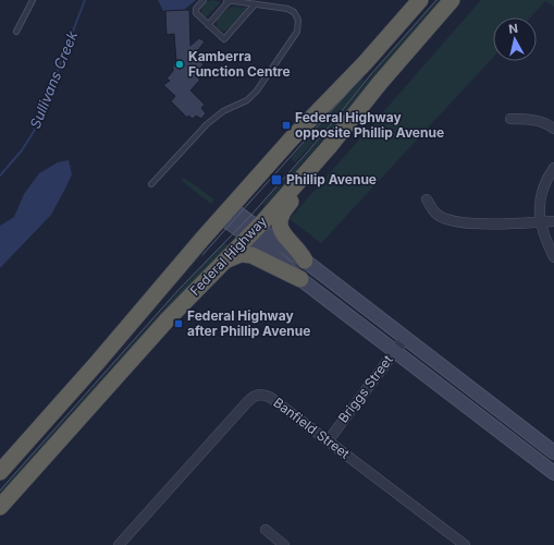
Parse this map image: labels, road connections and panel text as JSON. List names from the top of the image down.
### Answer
{
  "streets": {
    "highway": ["Federal Highway"],
    "street": ["Briggs Street", "Banfield Street"]
  },
  "crossings": [
    ["Briggs Street", "Banfield Street"]
  ],
  "water": ["Sullivans Creek"],
  "places": {
    "other": ["Kamberra Function Centre"],
    "transit": ["Federal Highway opposite Phillip Avenue", "Phillip Avenue", "Federal Highway after Phillip Avenue"]
  },
  "north": "top"
}
